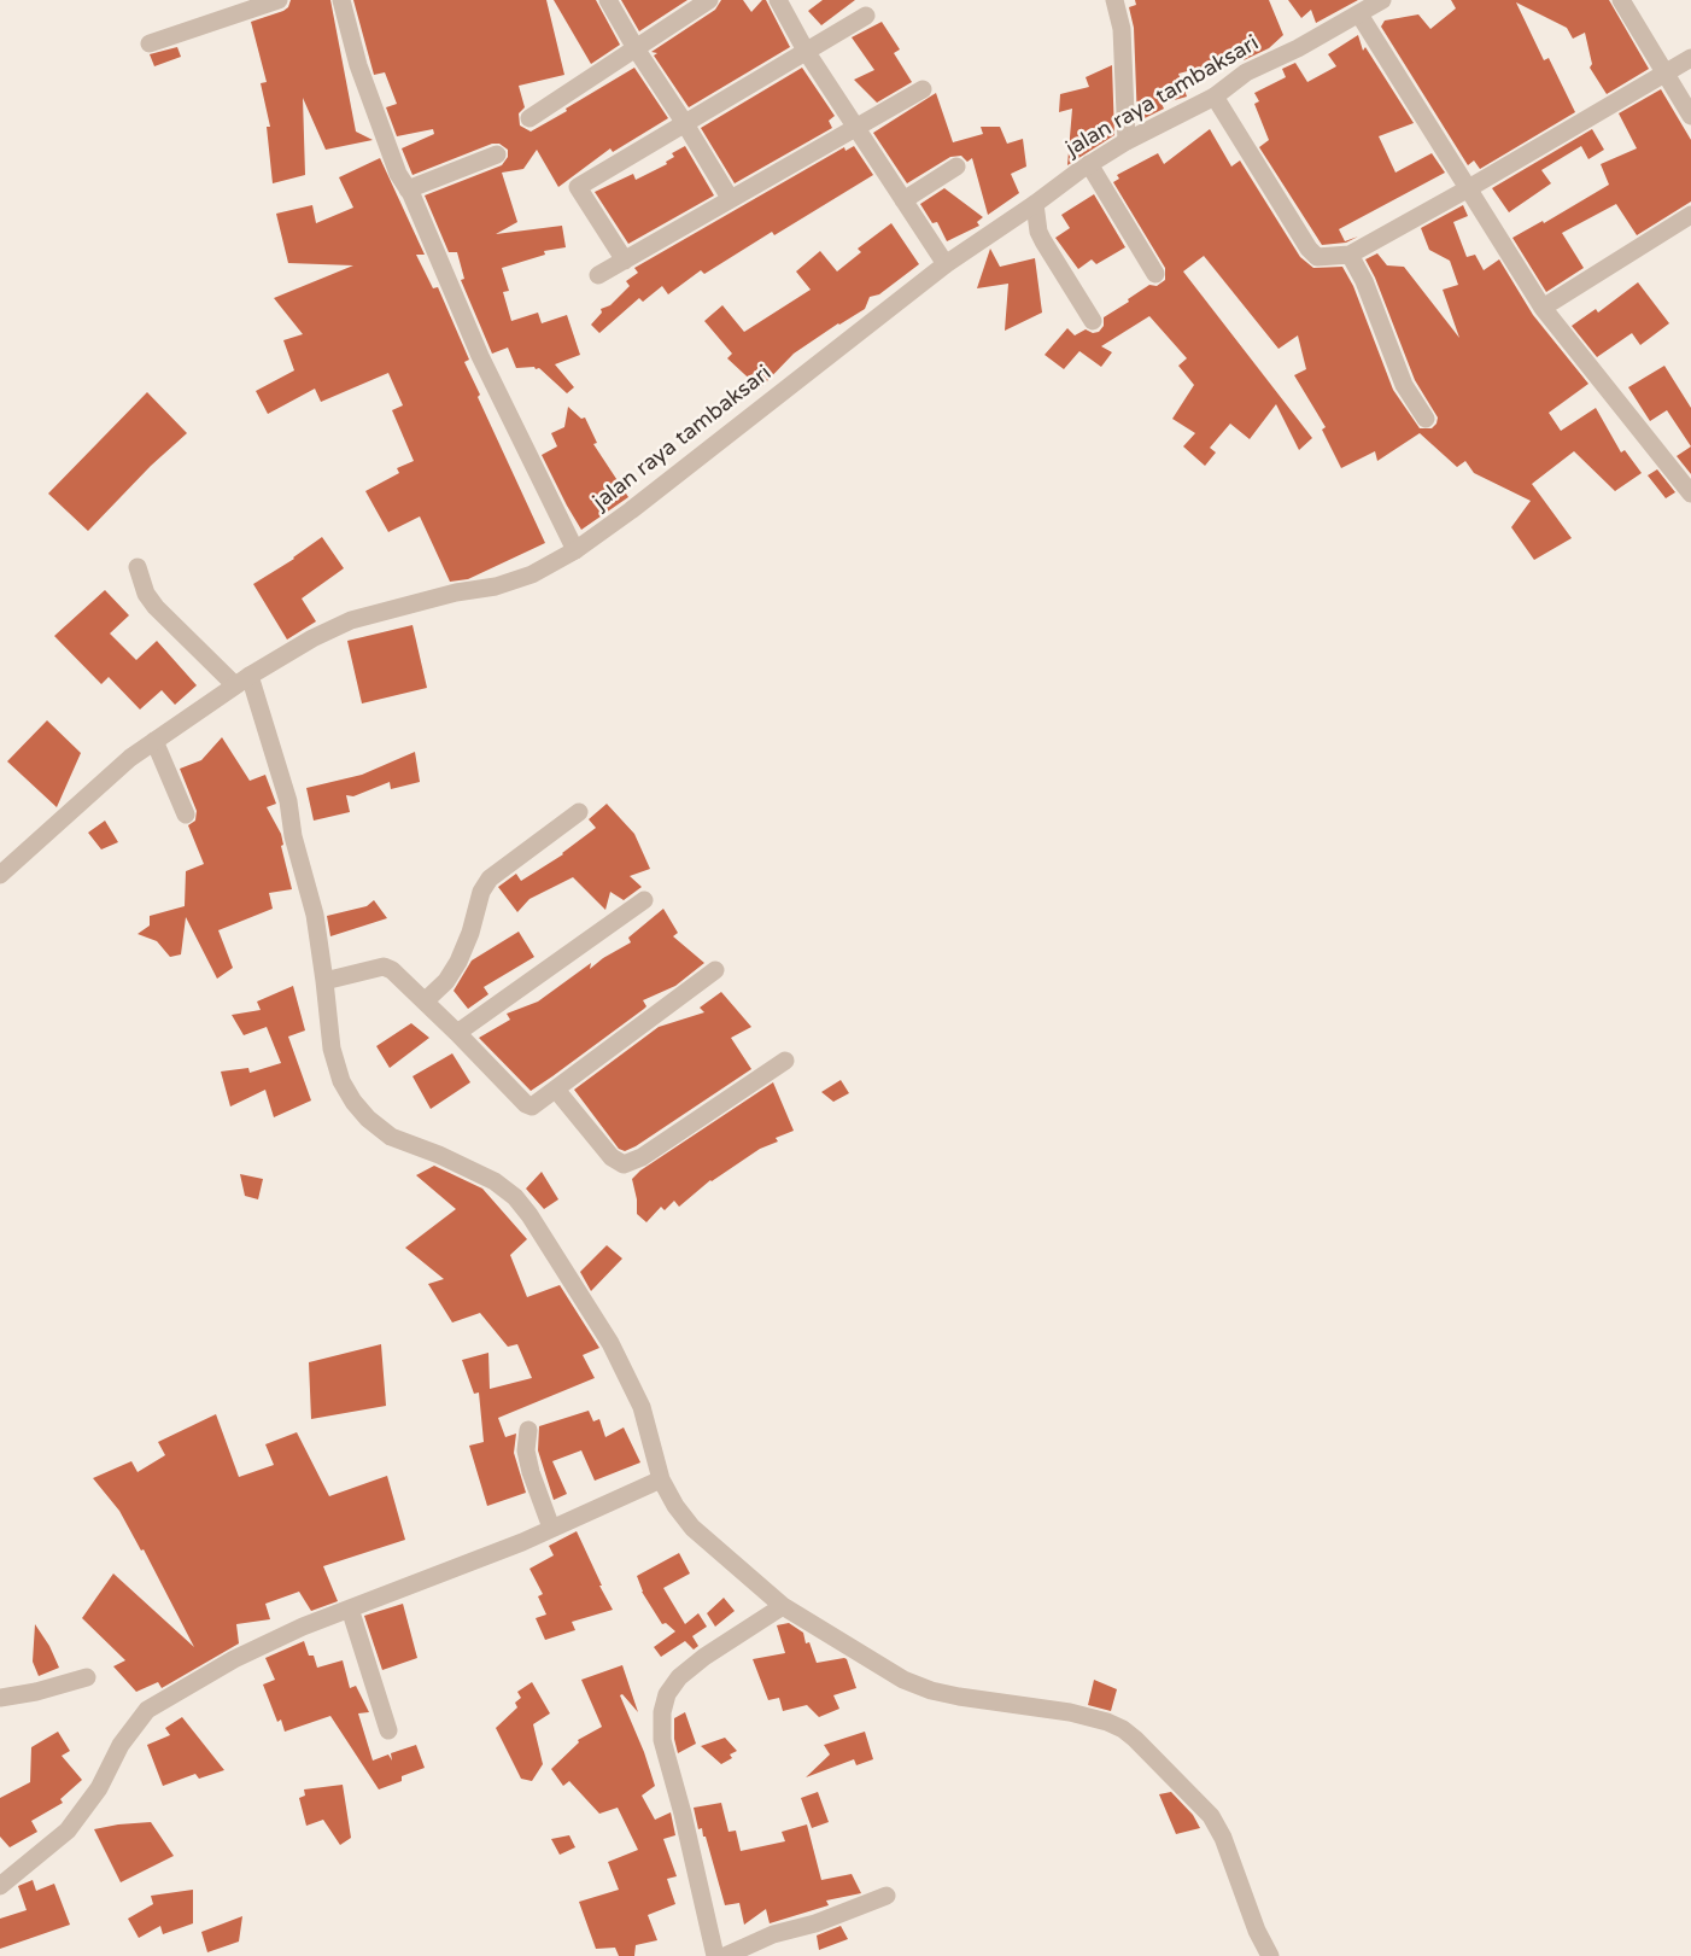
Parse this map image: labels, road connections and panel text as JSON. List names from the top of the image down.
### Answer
{
  "streets": {
    "street": ["jalan raya tambaksari"]
  }
}
